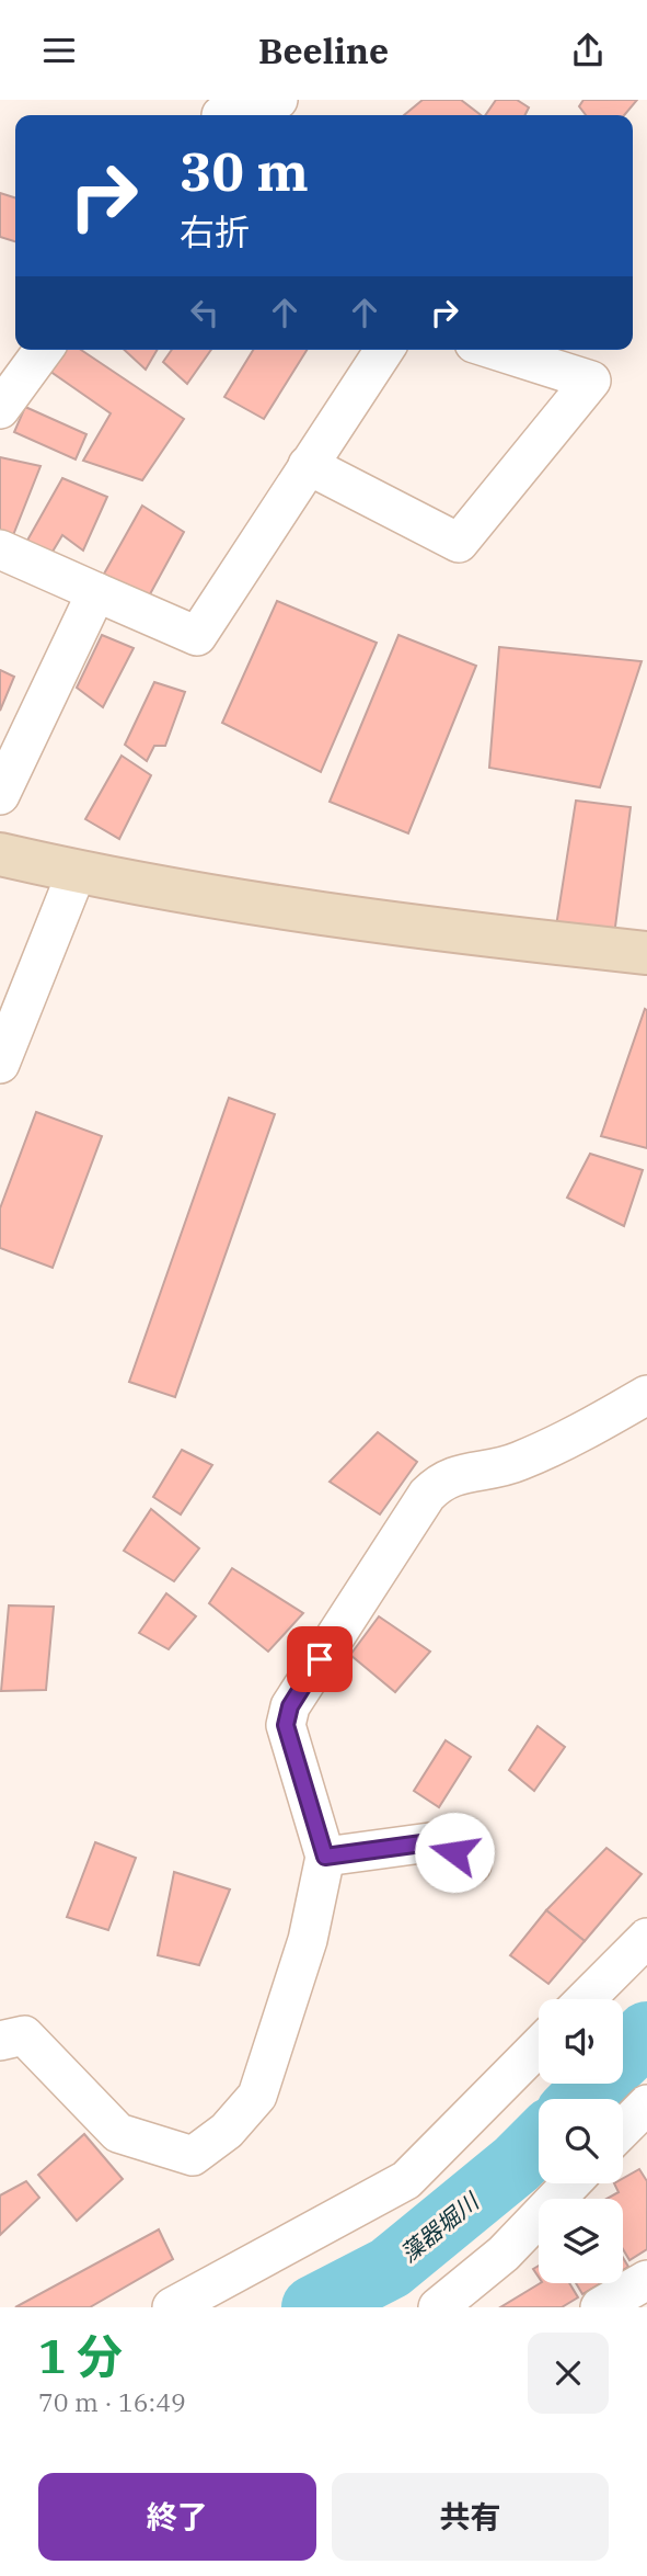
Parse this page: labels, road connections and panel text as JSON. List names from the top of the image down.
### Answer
{
  "water": ["藻器堀川"],
  "page": {
    "header": "Beeline",
    "turn": ["30 m", "右折"],
    "heading": ["1 分", "70 m · 16:49"],
    "buttons": ["終了", "共有"]
  }
}
